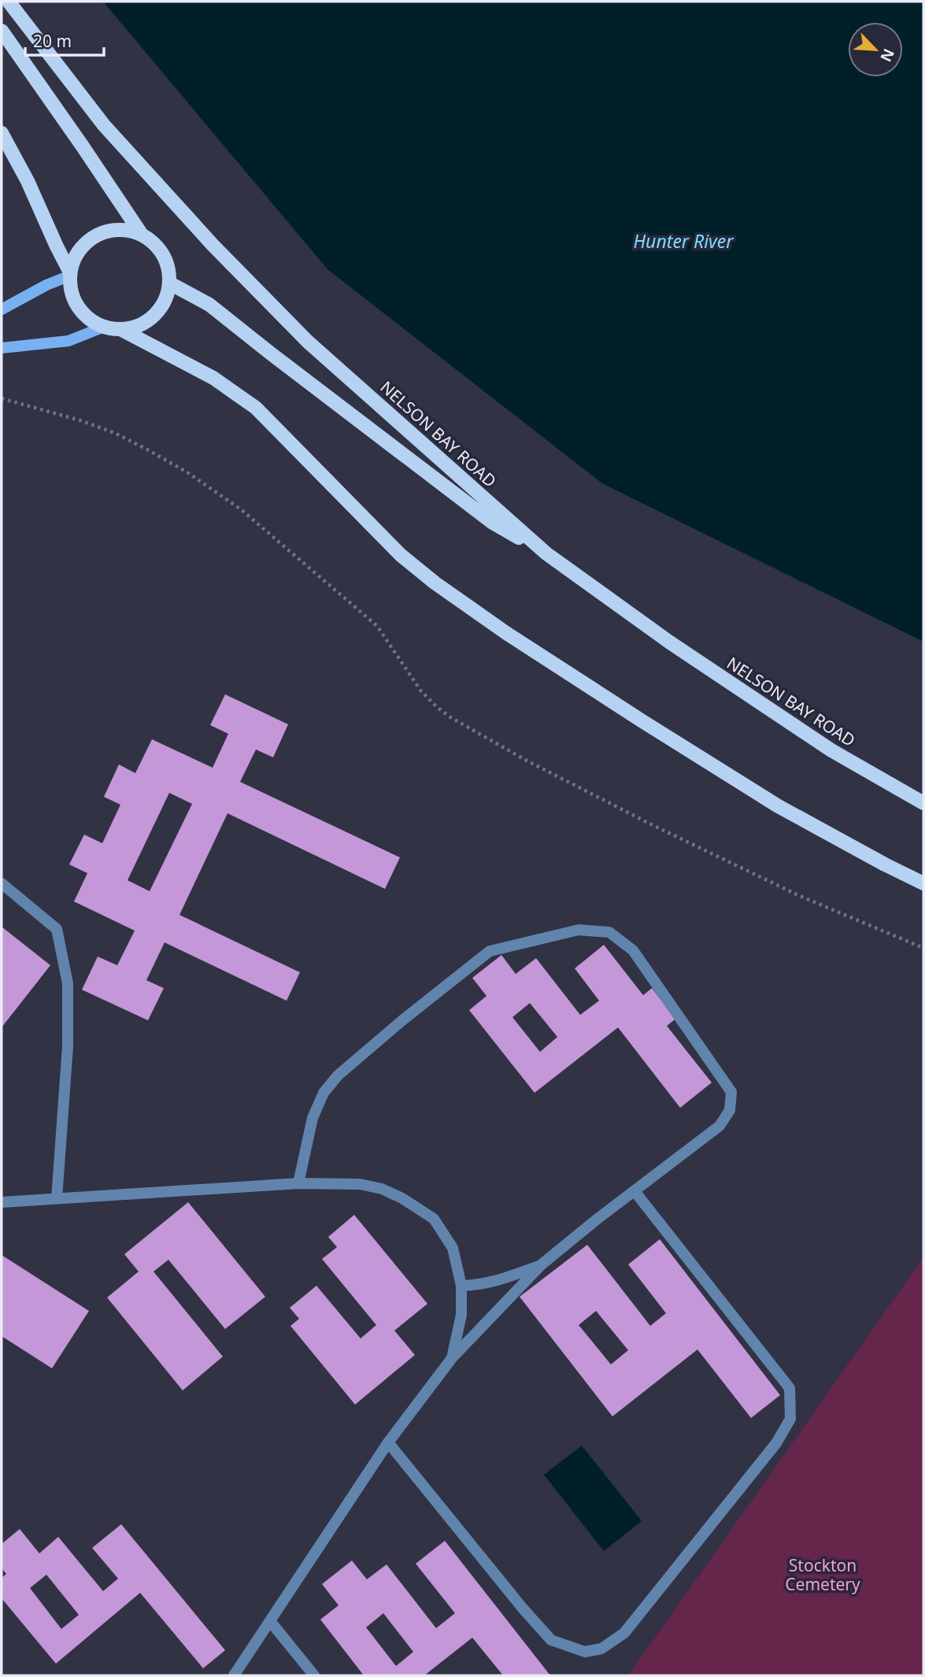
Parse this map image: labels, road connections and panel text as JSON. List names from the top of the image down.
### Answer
{
  "streets": {
    "main road": ["NELSON BAY ROAD"]
  },
  "water": ["Hunter River"],
  "parks": ["Stockton Cemetery"],
  "scale_bar": "20 m",
  "north": "bottom right"
}
